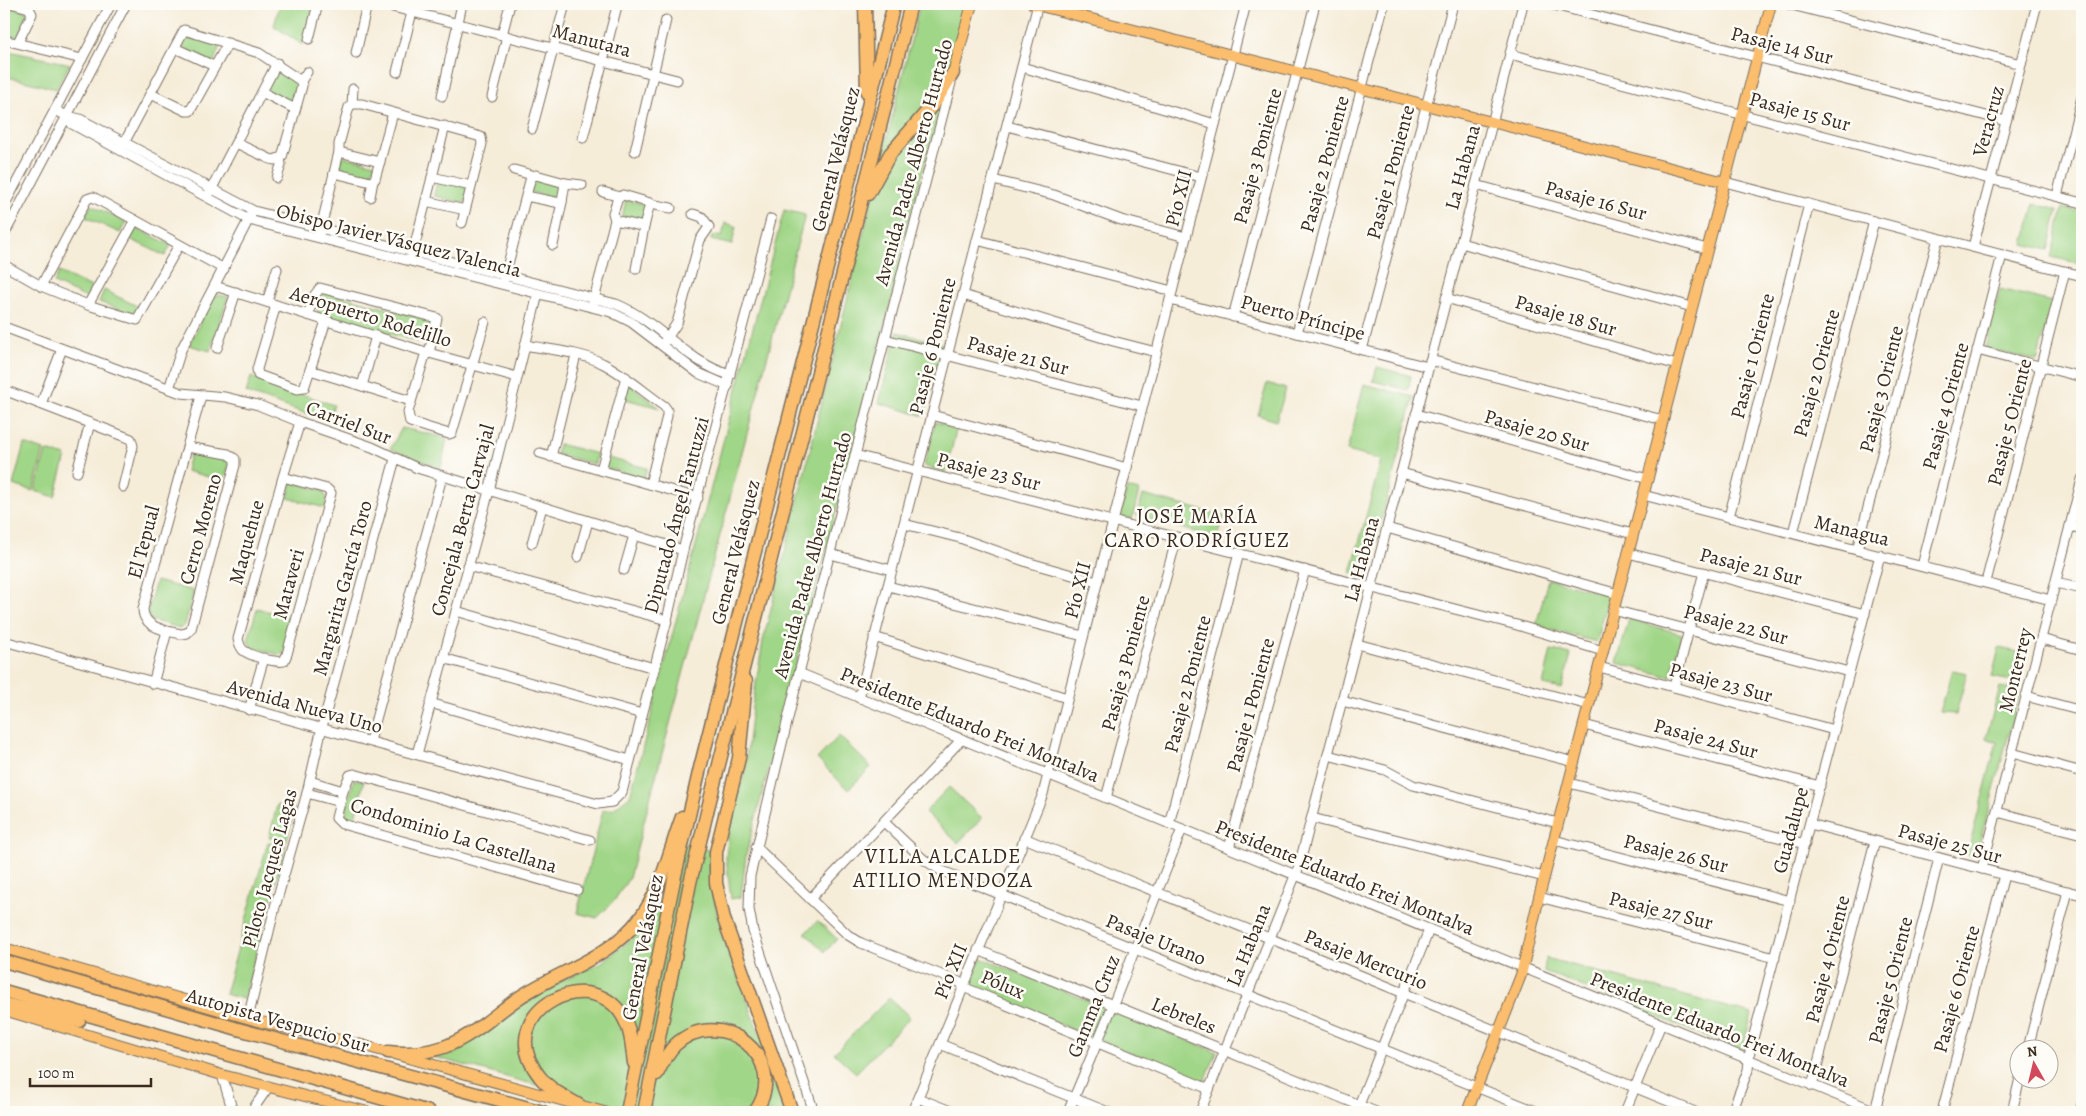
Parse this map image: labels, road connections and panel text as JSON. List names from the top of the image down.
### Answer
{
  "streets": {
    "highway": ["General Velásquez", "Autopista Vespucio Sur"],
    "main road": ["Avenida Padre Alberto Hurtado"],
    "street": [
      "Manutara",
      "Pasaje 14 Sur",
      "Pasaje 15 Sur",
      "Veracruz",
      "Pasaje 3 Poniente",
      "Pasaje 2 Poniente",
      "La Habana",
      "Pasaje 1 Poniente",
      "Pío XII",
      "Pasaje 16 Sur",
      "Obispo Javier Vásquez Valencia",
      "Pasaje 18 Sur",
      "Aeropuerto Rodelillo",
      "Puerto Príncipe",
      "Pasaje 6 Poniente",
      "Pasaje 21 Sur",
      "Pasaje 1 Oriente",
      "Pasaje 2 Oriente",
      "Pasaje 3 Oriente",
      "Pasaje 4 Oriente",
      "Carriel Sur",
      "Pasaje 5 Oriente",
      "Pasaje 20 Sur",
      "Pasaje 23 Sur",
      "Diputado Ángel Fantuzzi",
      "Concejala Berta Carvajal",
      "Cerro Moreno",
      "Managua",
      "El Tepual",
      "Maquehue",
      "Mataveri",
      "Margarita García Toro",
      "Pasaje 22 Sur",
      "Monterrey",
      "Avenida Nueva Uno",
      "Presidente Eduardo Frei Montalva",
      "Pasaje 24 Sur",
      "Guadalupe",
      "Condominio La Castellana",
      "Pasaje 25 Sur",
      "Pasaje 26 Sur",
      "Piloto Jacques Lagas",
      "Pasaje 27 Sur",
      "Pasaje Urano",
      "Pasaje Mercurio",
      "Pólux",
      "Pasaje 6 Oriente",
      "Gamma Cruz",
      "Lebreles"
    ]
  },
  "crossings": [
    ["Pasaje 14 Sur", "Veracruz"],
    ["Pasaje 15 Sur", "Veracruz"],
    ["Pasaje 15 Sur", "La Habana"],
    ["Pasaje 3 Poniente", "Puerto Príncipe"],
    ["Pasaje 3 Poniente", "Pasaje 23 Sur"],
    ["Pasaje 3 Poniente", "Presidente Eduardo Frei Montalva"],
    ["Avenida Padre Alberto Hurtado", "Pasaje 21 Sur"],
    ["Avenida Padre Alberto Hurtado", "Pasaje 23 Sur"],
    ["Avenida Padre Alberto Hurtado", "Presidente Eduardo Frei Montalva"],
    ["Avenida Padre Alberto Hurtado", "Pólux"],
    ["Pasaje 2 Poniente", "Puerto Príncipe"],
    ["Pasaje 2 Poniente", "Pasaje 23 Sur"],
    ["Pasaje 2 Poniente", "Presidente Eduardo Frei Montalva"],
    ["La Habana", "Pasaje 16 Sur"],
    ["La Habana", "Pasaje 18 Sur"],
    ["La Habana", "Puerto Príncipe"],
    ["La Habana", "Pasaje 20 Sur"],
    ["La Habana", "Pasaje 23 Sur"],
    ["La Habana", "Presidente Eduardo Frei Montalva"],
    ["La Habana", "Pasaje Urano"],
    ["La Habana", "Pasaje Mercurio"],
    ["La Habana", "Pólux"],
    ["La Habana", "Lebreles"],
    ["Pasaje 1 Poniente", "Puerto Príncipe"],
    ["Pasaje 1 Poniente", "Pasaje 23 Sur"],
    ["Pasaje 1 Poniente", "Presidente Eduardo Frei Montalva"],
    ["Pío XII", "Puerto Príncipe"],
    ["Pío XII", "Pasaje 21 Sur"],
    ["Pío XII", "Pasaje 23 Sur"],
    ["Pío XII", "Presidente Eduardo Frei Montalva"],
    ["Pío XII", "Pasaje Urano"],
    ["Pío XII", "Pasaje Mercurio"],
    ["Pío XII", "Pólux"],
    ["Pío XII", "Lebreles"],
    ["Obispo Javier Vásquez Valencia", "Diputado Ángel Fantuzzi"],
    ["Obispo Javier Vásquez Valencia", "Concejala Berta Carvajal"],
    ["Aeropuerto Rodelillo", "Concejala Berta Carvajal"],
    ["Puerto Príncipe", "Pasaje 6 Poniente"],
    ["Pasaje 6 Poniente", "Pasaje 21 Sur"],
    ["Pasaje 6 Poniente", "Pasaje 23 Sur"],
    ["Pasaje 6 Poniente", "Presidente Eduardo Frei Montalva"],
    ["Pasaje 21 Sur", "Guadalupe"],
    ["Pasaje 1 Oriente", "Managua"],
    ["Pasaje 2 Oriente", "Managua"],
    ["Pasaje 3 Oriente", "Managua"],
    ["Pasaje 4 Oriente", "Managua"],
    ["Pasaje 4 Oriente", "Presidente Eduardo Frei Montalva"],
    ["Pasaje 4 Oriente", "Pasaje 25 Sur"],
    ["Carriel Sur", "Diputado Ángel Fantuzzi"],
    ["Carriel Sur", "Concejala Berta Carvajal"],
    ["Carriel Sur", "El Tepual"],
    ["Carriel Sur", "Maquehue"],
    ["Carriel Sur", "Margarita García Toro"],
    ["Pasaje 5 Oriente", "Managua"],
    ["Pasaje 5 Oriente", "Presidente Eduardo Frei Montalva"],
    ["Pasaje 5 Oriente", "Pasaje 25 Sur"],
    ["Pasaje 23 Sur", "Guadalupe"],
    ["Diputado Ángel Fantuzzi", "Avenida Nueva Uno"],
    ["Concejala Berta Carvajal", "Avenida Nueva Uno"],
    ["Cerro Moreno", "El Tepual"],
    ["Managua", "Monterrey"],
    ["Managua", "Guadalupe"],
    ["Maquehue", "Mataveri"],
    ["Margarita García Toro", "Avenida Nueva Uno"],
    ["Margarita García Toro", "Piloto Jacques Lagas"],
    ["Pasaje 22 Sur", "Guadalupe"],
    ["Monterrey", "Pasaje 25 Sur"],
    ["Avenida Nueva Uno", "Piloto Jacques Lagas"],
    ["Presidente Eduardo Frei Montalva", "Guadalupe"],
    ["Presidente Eduardo Frei Montalva", "Gamma Cruz"],
    ["Pasaje 24 Sur", "Guadalupe"],
    ["Guadalupe", "Pasaje 25 Sur"],
    ["Guadalupe", "Pasaje 26 Sur"],
    ["Guadalupe", "Pasaje 27 Sur"],
    ["Condominio La Castellana", "Piloto Jacques Lagas"],
    ["Pasaje 25 Sur", "Pasaje 6 Oriente"],
    ["Pasaje Urano", "Gamma Cruz"],
    ["Pasaje Mercurio", "Gamma Cruz"],
    ["Pólux", "Gamma Cruz"],
    ["Gamma Cruz", "Lebreles"]
  ],
  "districts": ["JOSÉ MARÍA CARO RODRÍGUEZ", "VILLA ALCALDE ATILIO MENDOZA"],
  "scale_bar": "100 m",
  "north": "top"
}
